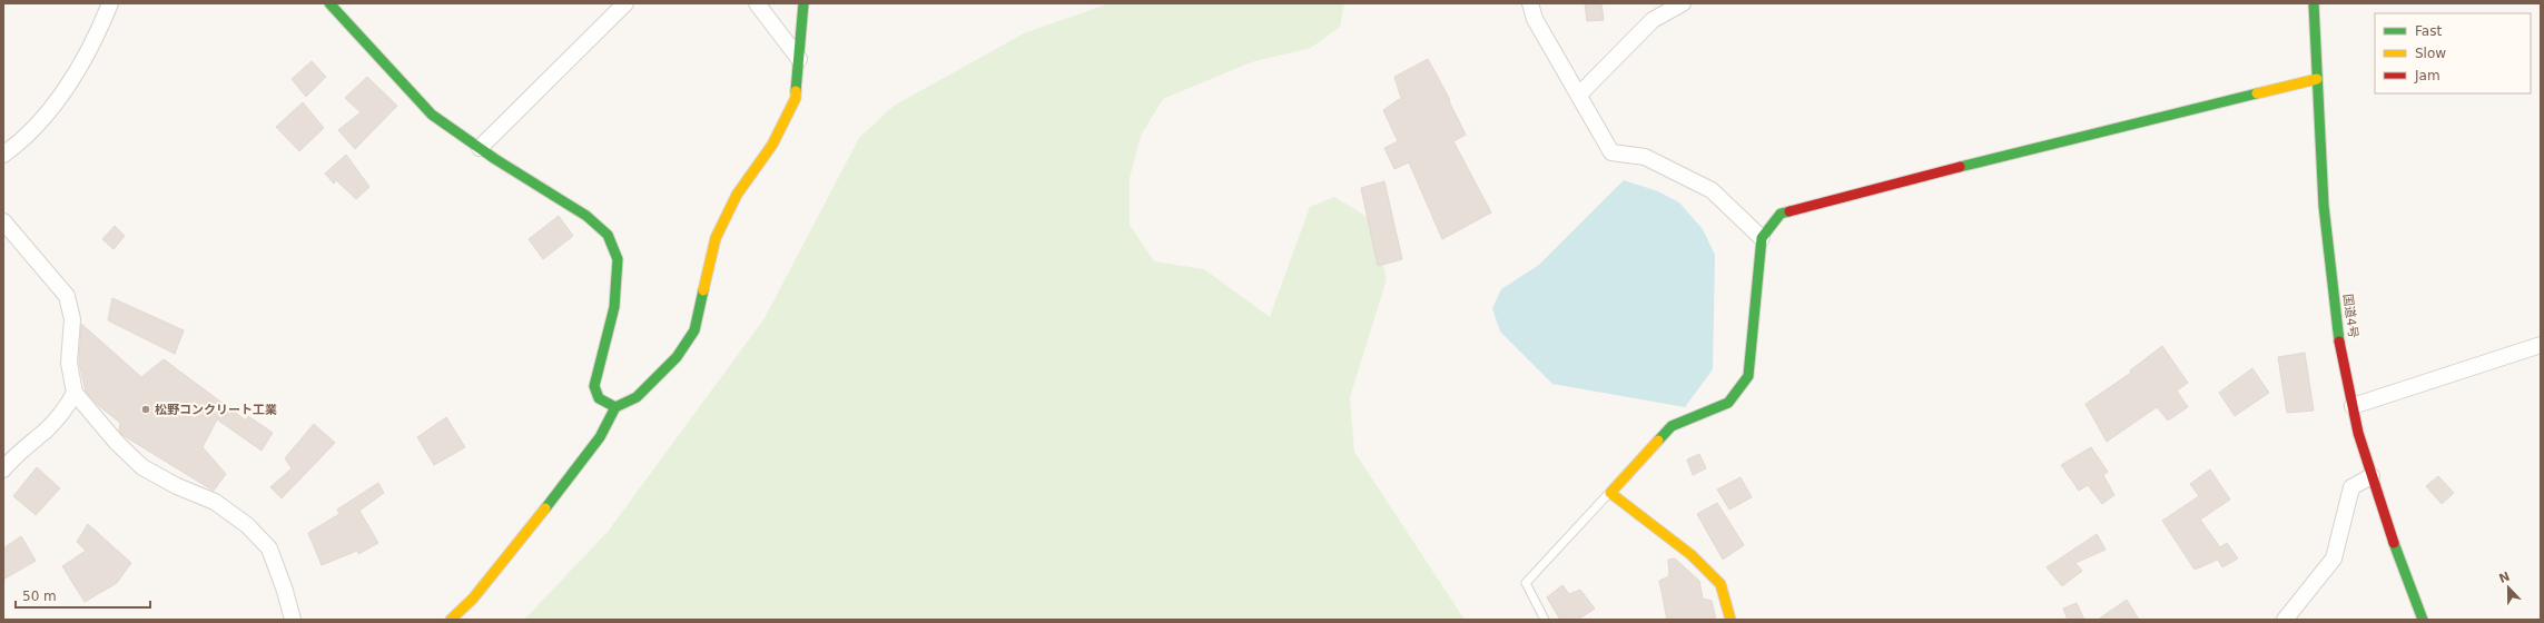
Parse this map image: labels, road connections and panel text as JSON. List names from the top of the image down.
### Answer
{
  "streets": {
    "main road": ["国道4号"]
  },
  "places": ["松野コンクリート工業"],
  "legend": ["Fast", "Slow", "Jam"],
  "scale_bar": "50 m",
  "north": "top"
}
